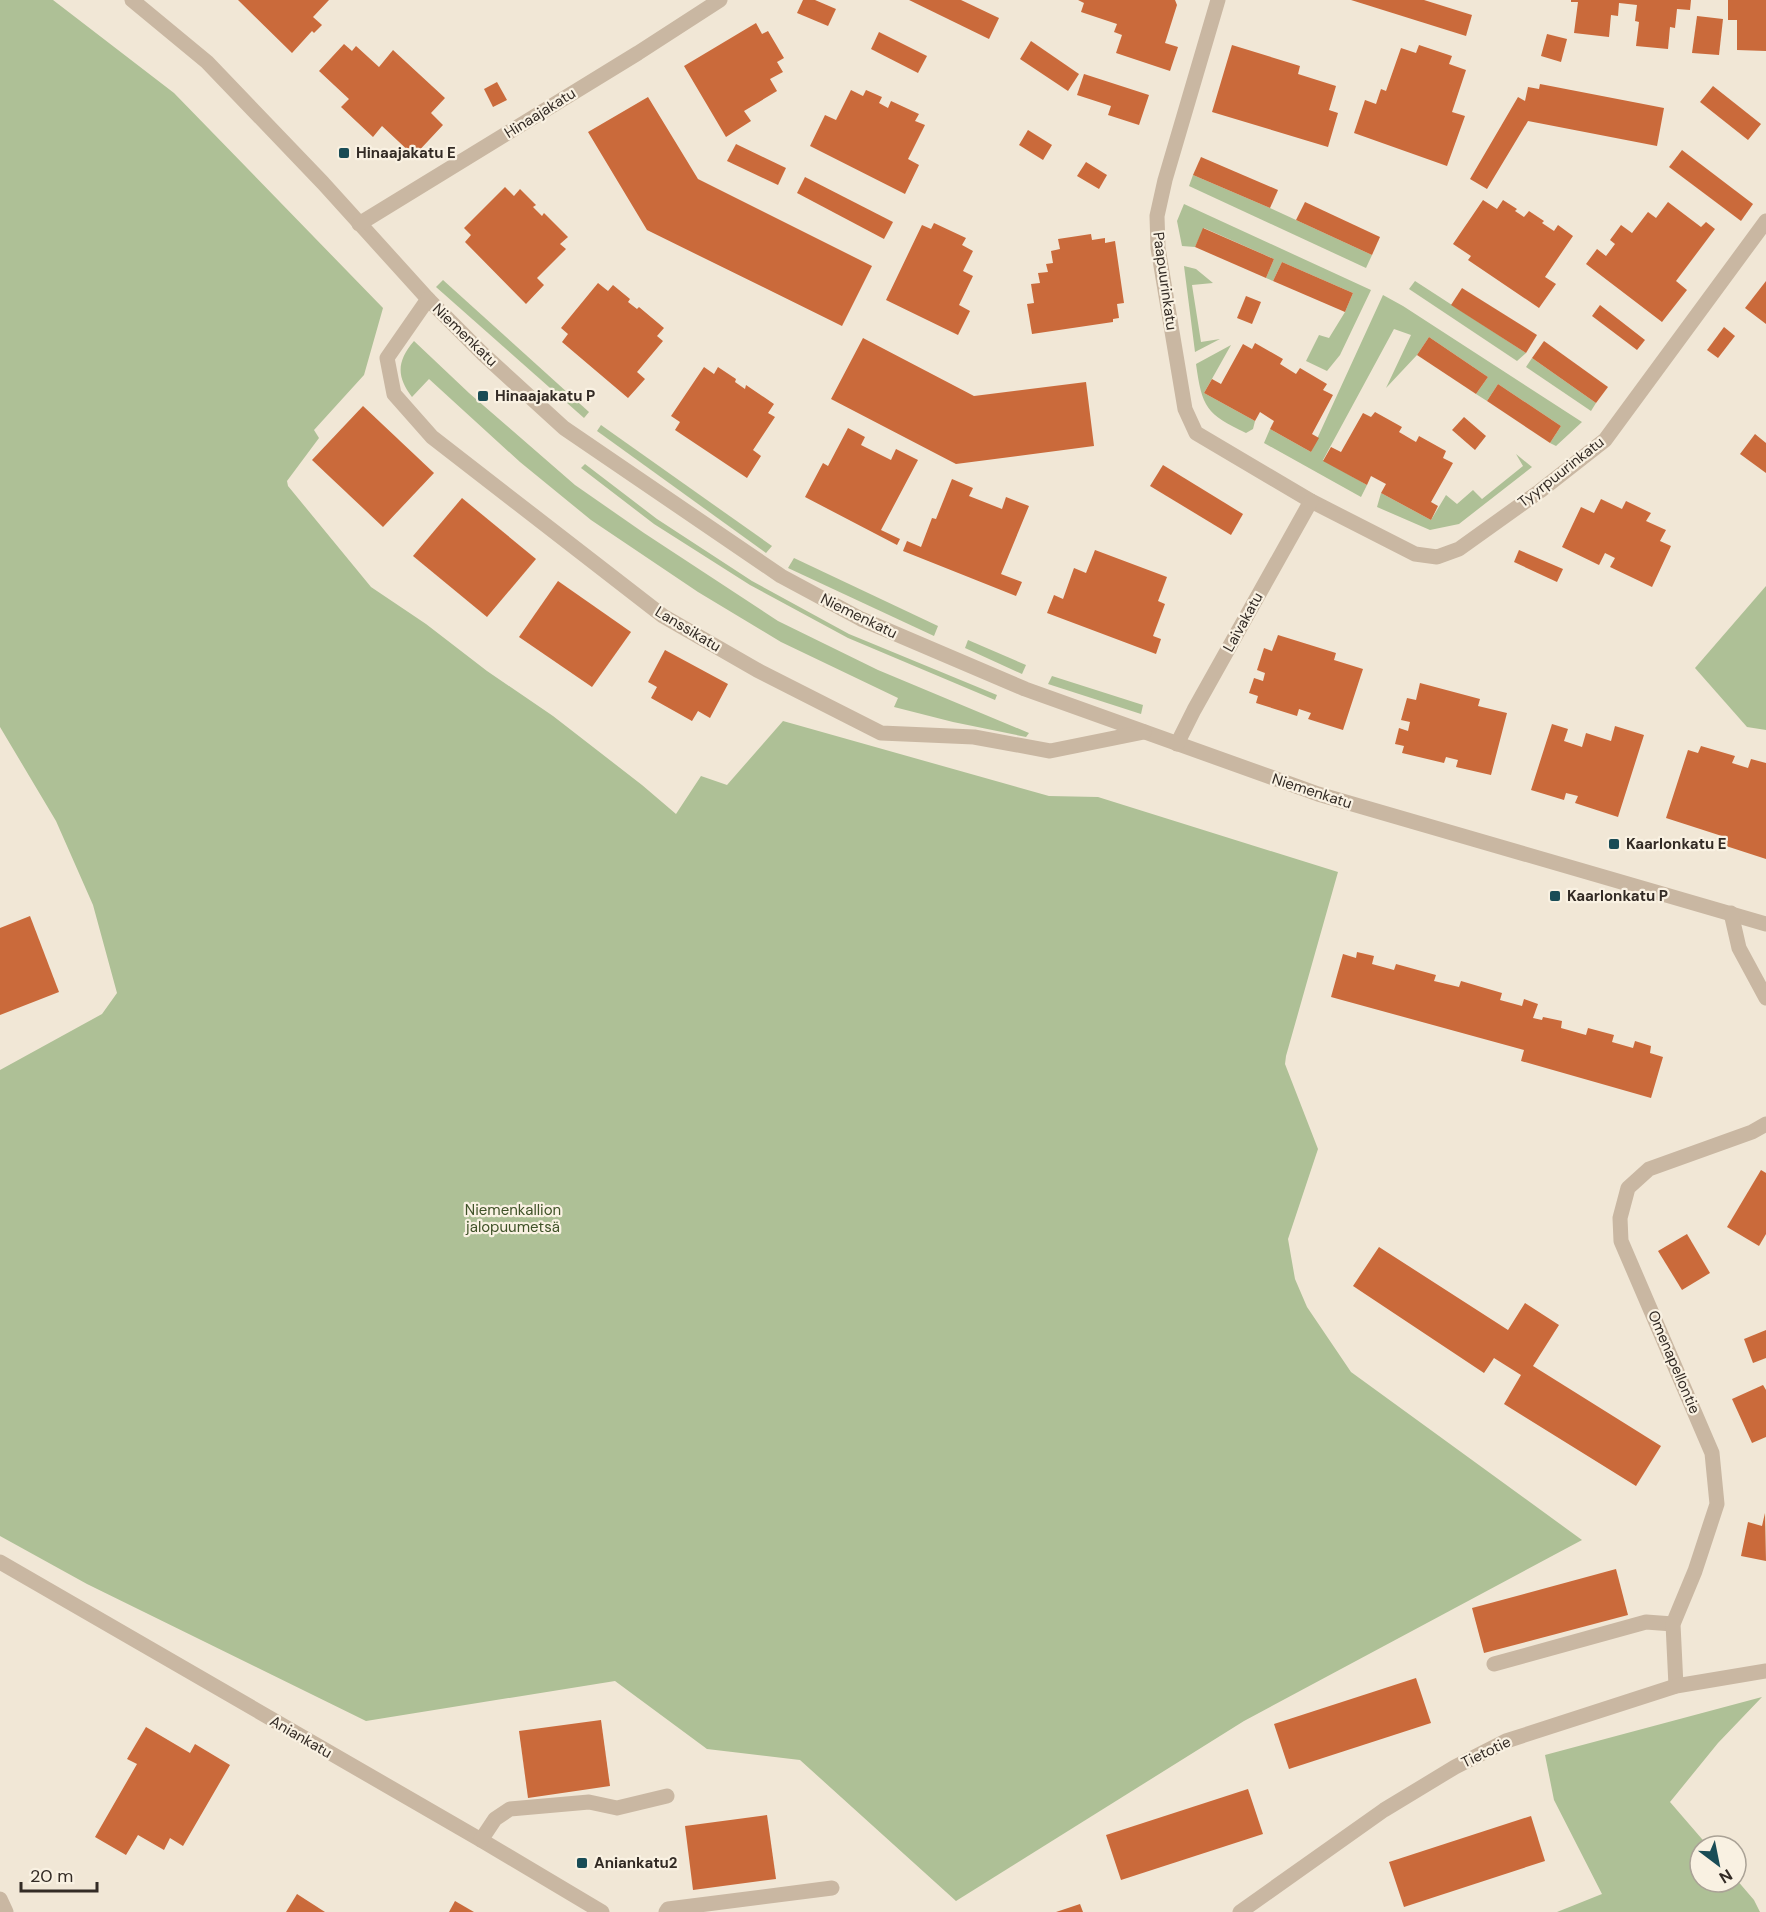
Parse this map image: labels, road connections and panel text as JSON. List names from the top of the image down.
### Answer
{
  "streets": {
    "street": [
      "Hinaajakatu",
      "Paapuurinkatu",
      "Niemenkatu",
      "Tyyrpuurinkatu",
      "Laivakatu",
      "Lanssikatu",
      "Omenapellontie",
      "Aniankatu",
      "Tietotie"
    ]
  },
  "crossings": [
    ["Hinaajakatu", "Niemenkatu"],
    ["Paapuurinkatu", "Tyyrpuurinkatu"],
    ["Paapuurinkatu", "Laivakatu"],
    ["Niemenkatu", "Laivakatu"],
    ["Niemenkatu", "Lanssikatu"],
    ["Tyyrpuurinkatu", "Laivakatu"],
    ["Omenapellontie", "Tietotie"]
  ],
  "parks": ["Niemenkallion jalopuumetsä"],
  "places": {
    "transit": [
      "Hinaajakatu E",
      "Hinaajakatu P",
      "Kaarlonkatu E",
      "Kaarlonkatu P",
      "Aniankatu2"
    ]
  },
  "scale_bar": "20 m",
  "north": "bottom right"
}
